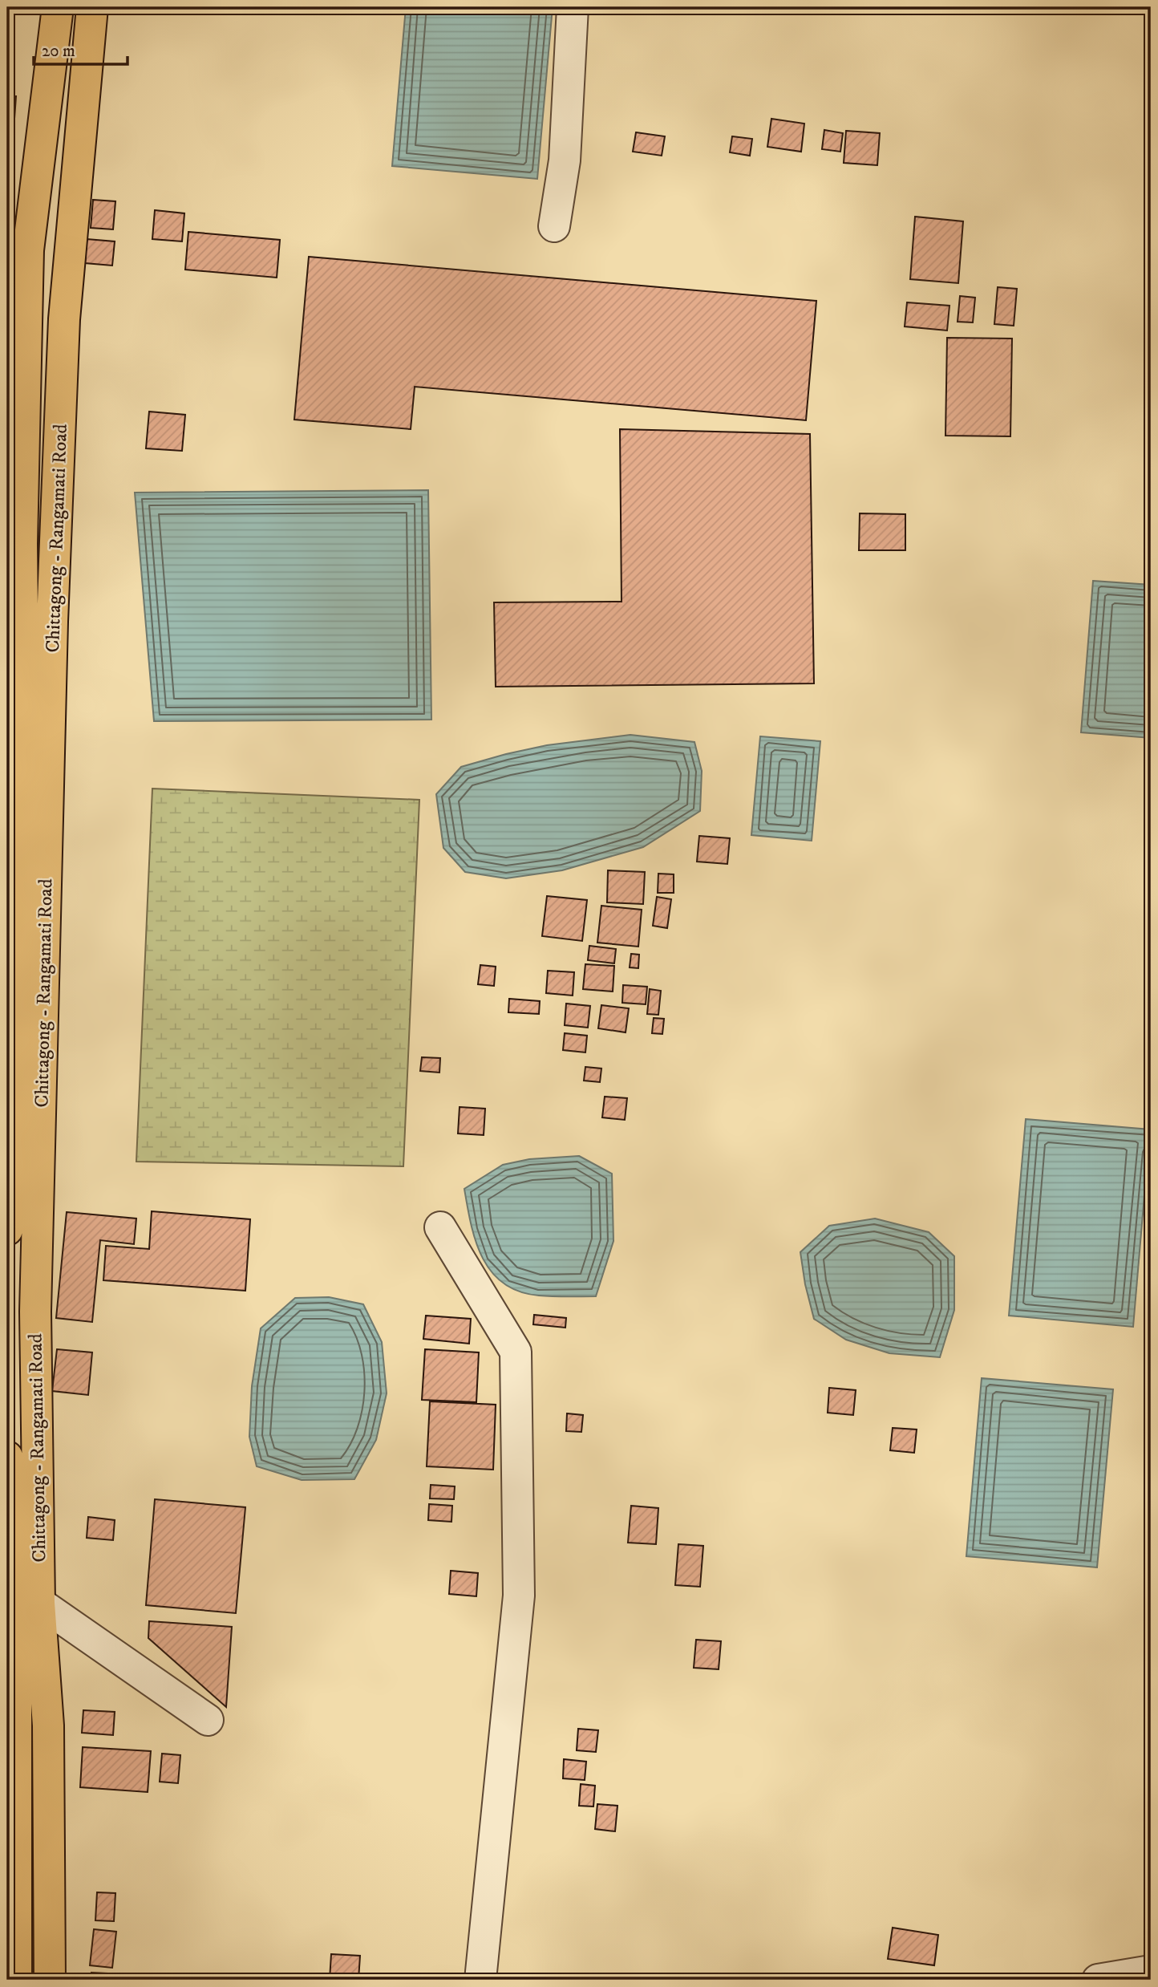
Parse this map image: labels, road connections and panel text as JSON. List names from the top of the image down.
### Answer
{
  "streets": {
    "highway": ["Chittagong - Rangamati Road"]
  },
  "scale_bar": "20 m"
}
